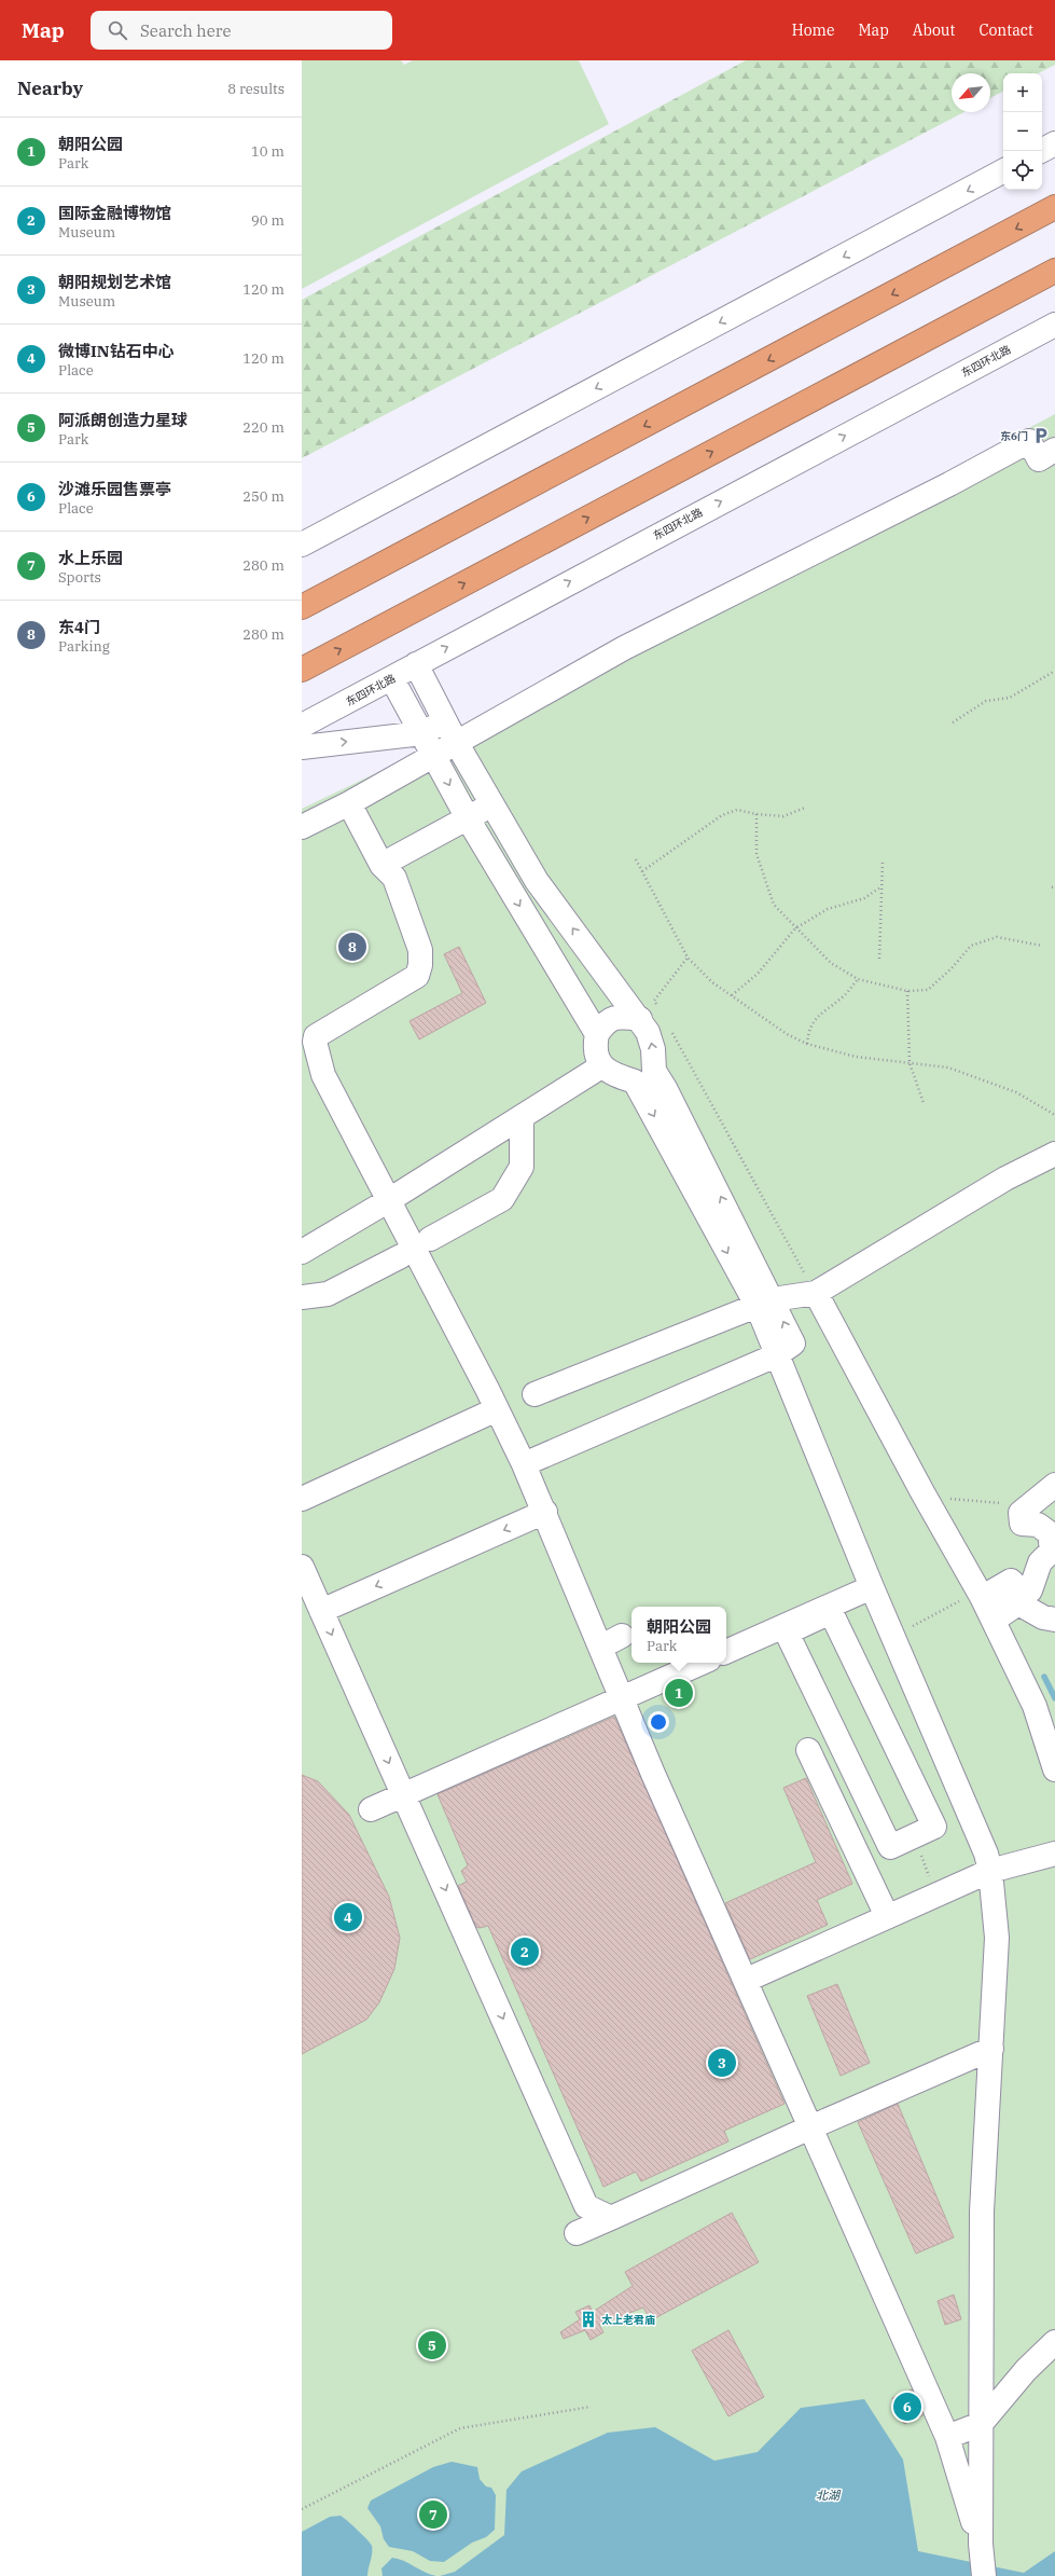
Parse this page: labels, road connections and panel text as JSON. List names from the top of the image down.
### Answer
{
  "streets": {
    "street": ["东四环北路"]
  },
  "water": ["北湖"],
  "places": {
    "parking": ["东6门"],
    "building": ["太上老君庙"]
  },
  "north": "bottom left",
  "page": {
    "header": "Map",
    "search": "Search here",
    "nav": [
      "Home",
      "Map",
      "About",
      "Contact"
    ],
    "heading": ["Nearby", "8 results"],
    "map_buttons": ["+", "−"],
    "list": [
      {
        "mark": "1",
        "name": "朝阳公园",
        "note": "Park",
        "value": "10 m"
      },
      {
        "mark": "2",
        "name": "国际金融博物馆",
        "note": "Museum",
        "value": "90 m"
      },
      {
        "mark": "3",
        "name": "朝阳规划艺术馆",
        "note": "Museum",
        "value": "120 m"
      },
      {
        "mark": "4",
        "name": "微博IN钻石中心",
        "note": "Place",
        "value": "120 m"
      },
      {
        "mark": "5",
        "name": "阿派朗创造力星球",
        "note": "Park",
        "value": "220 m"
      },
      {
        "mark": "6",
        "name": "沙滩乐园售票亭",
        "note": "Place",
        "value": "250 m"
      },
      {
        "mark": "7",
        "name": "水上乐园",
        "note": "Sports",
        "value": "280 m"
      },
      {
        "mark": "8",
        "name": "东4门",
        "note": "Parking",
        "value": "280 m"
      }
    ],
    "pins": [
      "8",
      "1",
      "4",
      "2",
      "3",
      "5",
      "6",
      "7"
    ],
    "popup": ["朝阳公园", "Park"]
  }
}
